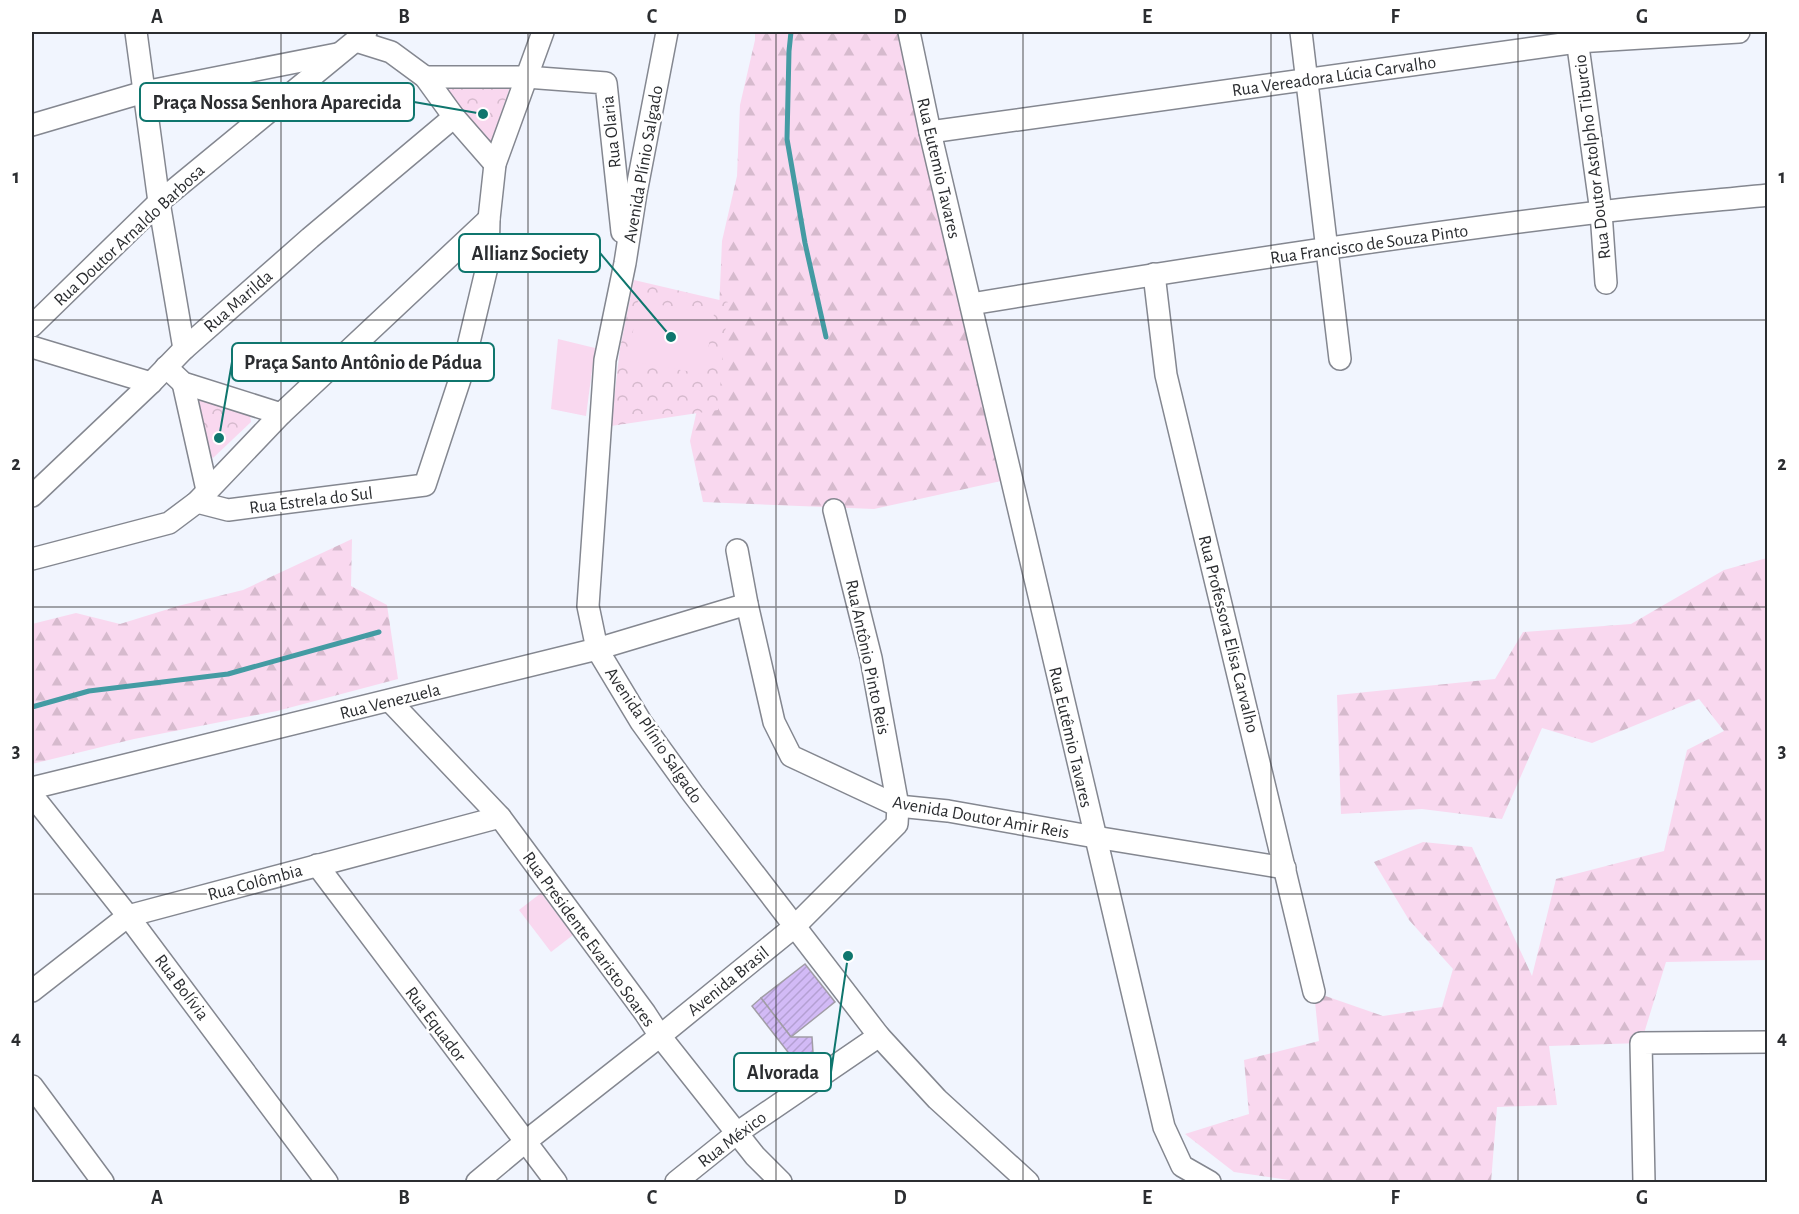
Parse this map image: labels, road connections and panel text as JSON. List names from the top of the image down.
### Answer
{
  "streets": {
    "street": [
      "Rua Vereadora Lúcia Carvalho",
      "Rua Olaria",
      "Rua Doutor Astolpho Tiburcio",
      "Avenida Plínio Salgado",
      "Rua Eutemio Tavares",
      "Rua Doutor Arnaldo Barbosa",
      "Rua Francisco de Souza Pinto",
      "Rua Marilda",
      "Rua Estrela do Sul",
      "Rua Professora Elisa Carvalho",
      "Rua Antônio Pinto Reis",
      "Rua Venezuela",
      "Rua Eutêmio Tavares",
      "Avenida Doutor Amir Reis",
      "Rua Colômbia",
      "Rua Presidente Evaristo Soares",
      "Avenida Brasil",
      "Rua Bolívia",
      "Rua Equador",
      "Rua México"
    ]
  },
  "crossings": [
    ["Rua Vereadora Lúcia Carvalho", "Rua Doutor Astolpho Tiburcio"],
    ["Rua Vereadora Lúcia Carvalho", "Rua Eutemio Tavares"],
    ["Rua Olaria", "Avenida Plínio Salgado"],
    ["Rua Doutor Astolpho Tiburcio", "Rua Francisco de Souza Pinto"],
    ["Avenida Plínio Salgado", "Rua Venezuela"],
    ["Avenida Plínio Salgado", "Avenida Brasil"],
    ["Avenida Plínio Salgado", "Rua México"],
    ["Rua Eutemio Tavares", "Rua Francisco de Souza Pinto"],
    ["Rua Eutemio Tavares", "Rua Eutêmio Tavares"],
    ["Rua Francisco de Souza Pinto", "Rua Professora Elisa Carvalho"],
    ["Rua Francisco de Souza Pinto", "Rua Eutêmio Tavares"],
    ["Rua Professora Elisa Carvalho", "Avenida Doutor Amir Reis"],
    ["Rua Antônio Pinto Reis", "Avenida Doutor Amir Reis"],
    ["Rua Antônio Pinto Reis", "Avenida Brasil"],
    ["Rua Venezuela", "Avenida Doutor Amir Reis"],
    ["Rua Venezuela", "Rua Presidente Evaristo Soares"],
    ["Rua Eutêmio Tavares", "Avenida Doutor Amir Reis"],
    ["Avenida Doutor Amir Reis", "Avenida Brasil"],
    ["Rua Colômbia", "Rua Presidente Evaristo Soares"],
    ["Rua Colômbia", "Rua Bolívia"],
    ["Rua Colômbia", "Rua Equador"],
    ["Rua Presidente Evaristo Soares", "Avenida Brasil"],
    ["Rua Presidente Evaristo Soares", "Rua México"],
    ["Avenida Brasil", "Rua Equador"]
  ],
  "places": [
    "Praça Nossa Senhora Aparecida",
    "Allianz Society",
    "Praça Santo Antônio de Pádua",
    "Alvorada"
  ],
  "grid": {
    "columns": [
      "A",
      "B",
      "C",
      "D",
      "E",
      "F",
      "G"
    ],
    "rows": [
      "1",
      "2",
      "3",
      "4"
    ]
  }
}
